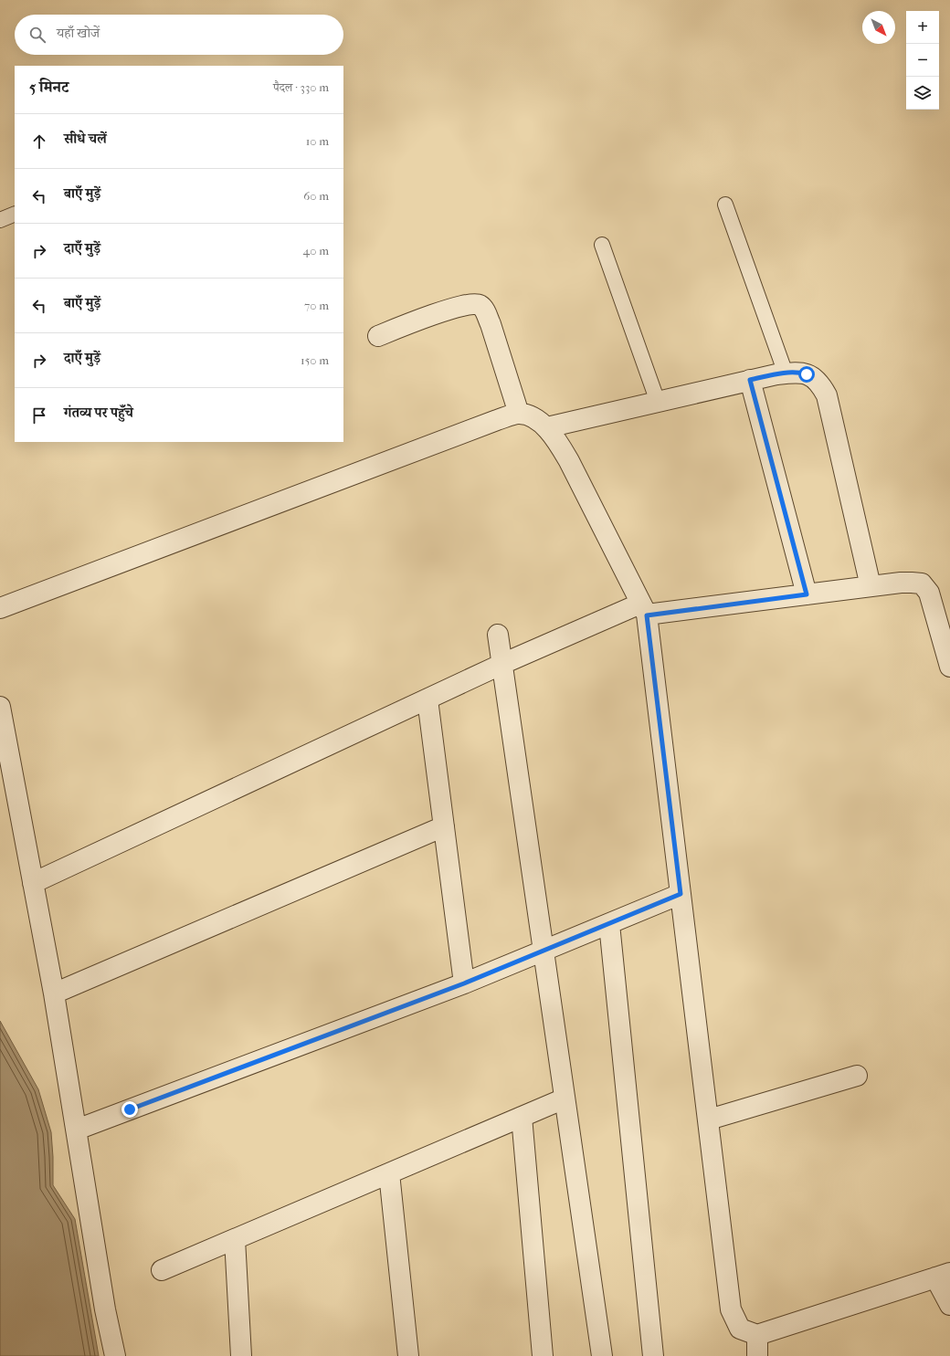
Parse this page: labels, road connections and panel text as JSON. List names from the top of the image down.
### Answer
{
  "north": "bottom right",
  "page": {
    "map_buttons": ["+", "−"],
    "search": "यहाँ खोजें",
    "heading": ["5 मिनट", "पैदल · 330 m"],
    "list": [
      ["सीधे चलें", "10 m"],
      ["बाएँ मुड़ें", "60 m"],
      ["दाएँ मुड़ें", "40 m"],
      ["बाएँ मुड़ें", "70 m"],
      ["दाएँ मुड़ें", "150 m"],
      "गंतव्य पर पहुँचे"
    ]
  }
}
